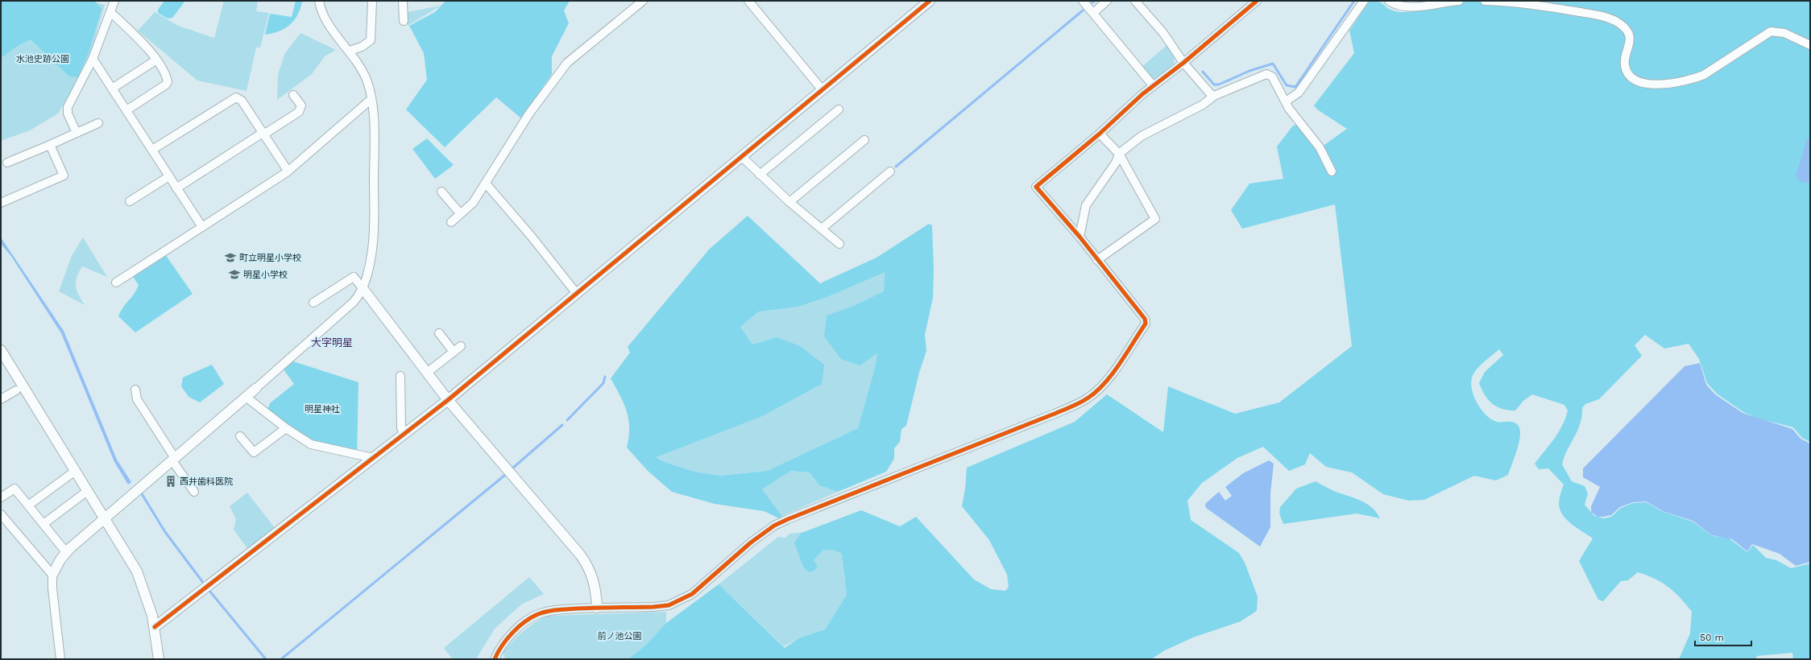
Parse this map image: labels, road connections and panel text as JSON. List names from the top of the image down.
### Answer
{
  "districts": ["大字明星"],
  "parks": ["水池史跡公園", "明星神社", "前ノ池公園"],
  "places": {
    "school or university": ["町立明星小学校", "明星小学校"],
    "building": ["西井歯科医院"]
  },
  "scale_bar": "50 m"
}
